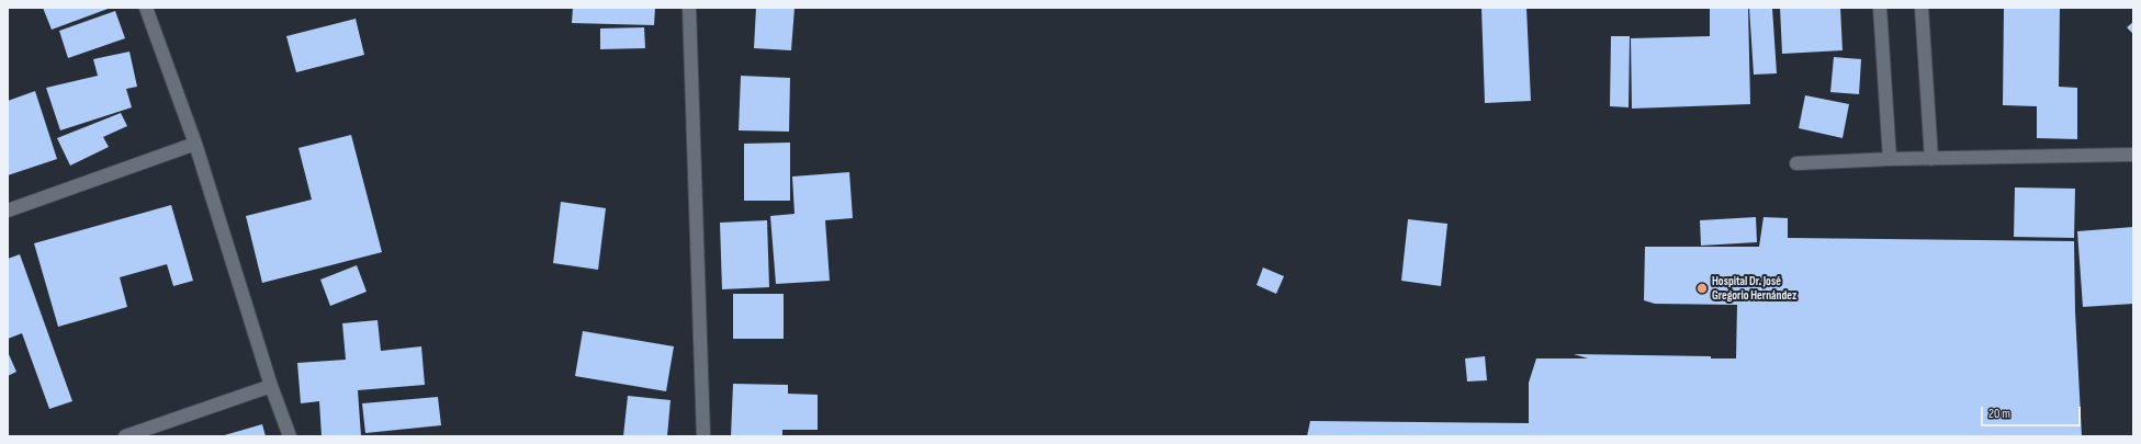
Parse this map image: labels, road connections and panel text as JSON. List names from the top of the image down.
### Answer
{
  "places": ["Hospital Dr. José Gregorio Hernández"],
  "scale_bar": "20 m"
}
